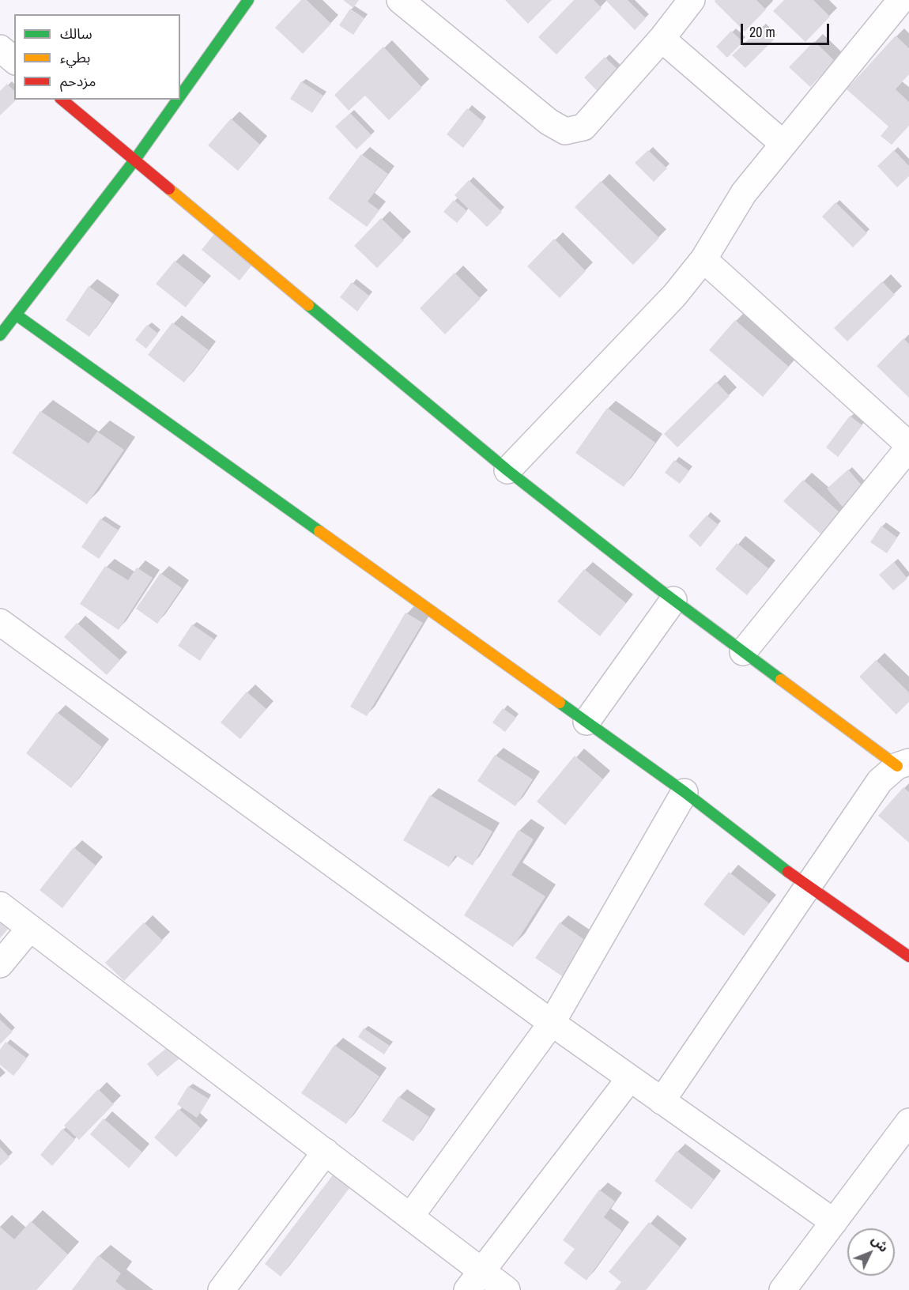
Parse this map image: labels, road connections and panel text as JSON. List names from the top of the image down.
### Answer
{
  "legend": ["سالك", "بطيء", "مزدحم"],
  "scale_bar": "20 m",
  "north": "top right"
}
